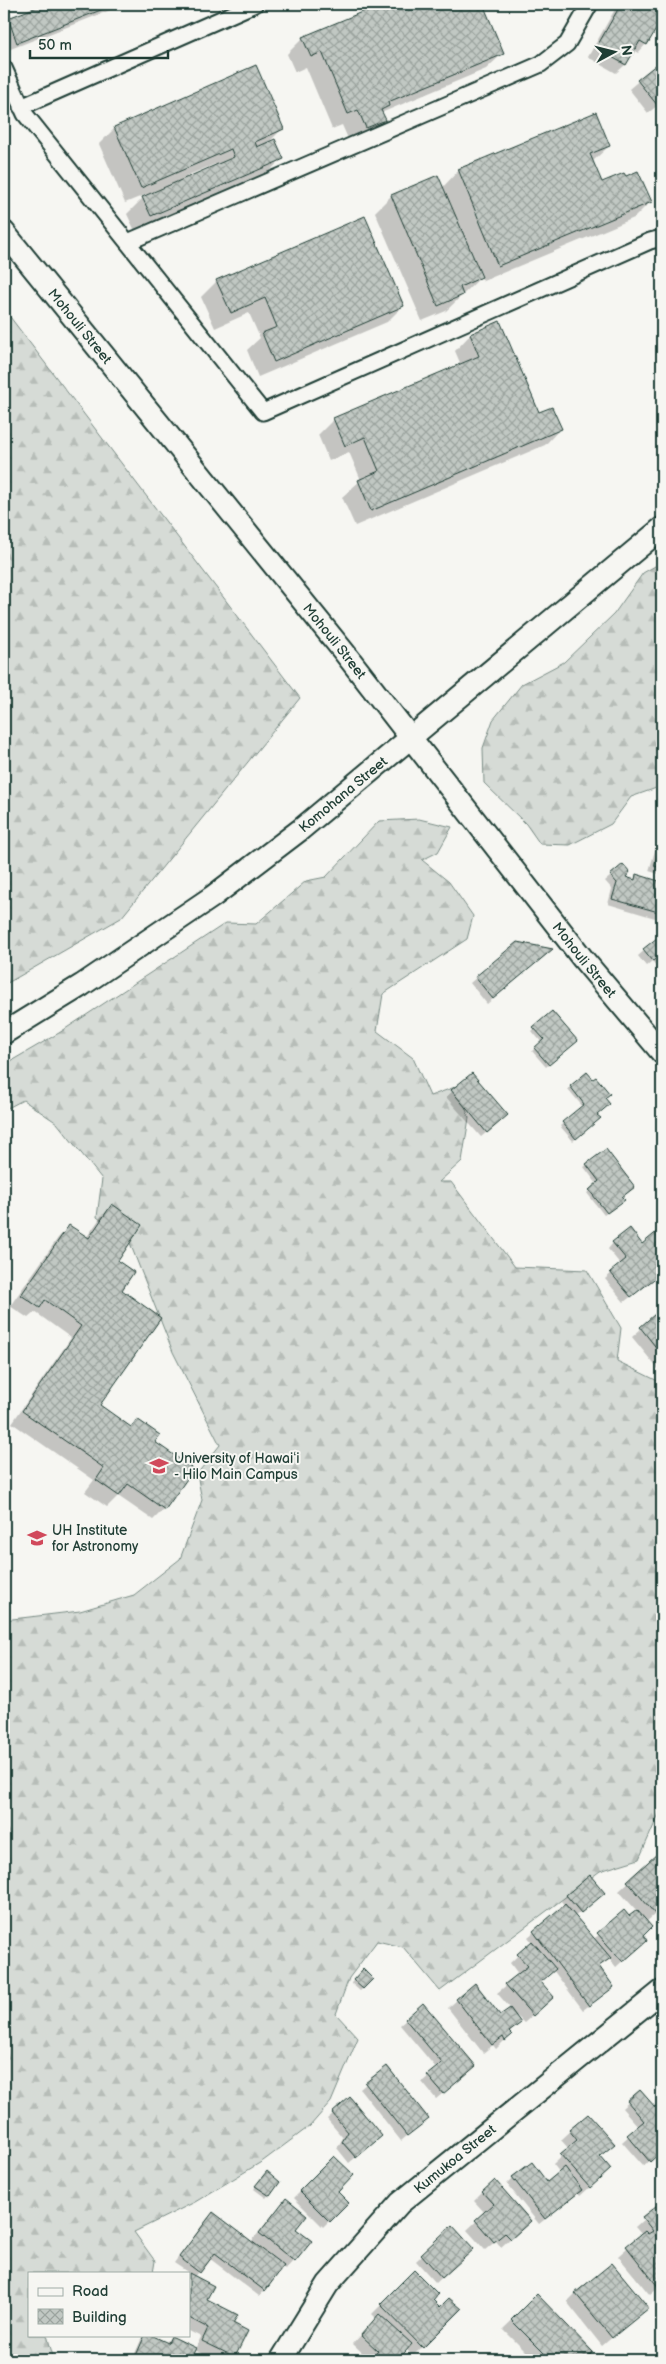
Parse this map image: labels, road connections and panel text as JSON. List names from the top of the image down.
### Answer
{
  "streets": {
    "street": ["Mohouli Street", "Komohana Street", "Kumukoa Street"]
  },
  "crossings": [
    ["Mohouli Street", "Komohana Street"]
  ],
  "places": {
    "school or university": ["University of Hawaiʻi - Hilo Main Campus", "UH Institute for Astronomy"]
  },
  "legend": ["Road", "Building"],
  "scale_bar": "50 m",
  "north": "right"
}
